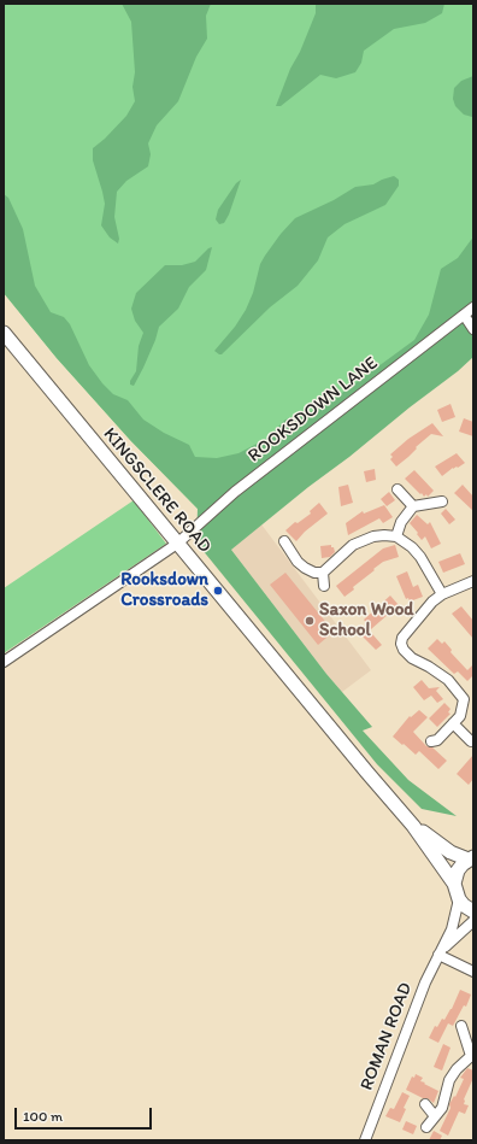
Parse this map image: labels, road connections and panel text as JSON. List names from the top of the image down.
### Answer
{
  "streets": {
    "highway": ["KINGSCLERE ROAD"],
    "street": ["ROOKSDOWN LANE", "ROMAN ROAD"]
  },
  "crossings": [
    ["ROOKSDOWN LANE", "KINGSCLERE ROAD"],
    ["KINGSCLERE ROAD", "ROMAN ROAD"]
  ],
  "places": ["Rooksdown Crossroads", "Saxon Wood School"],
  "scale_bar": "100 m"
}
